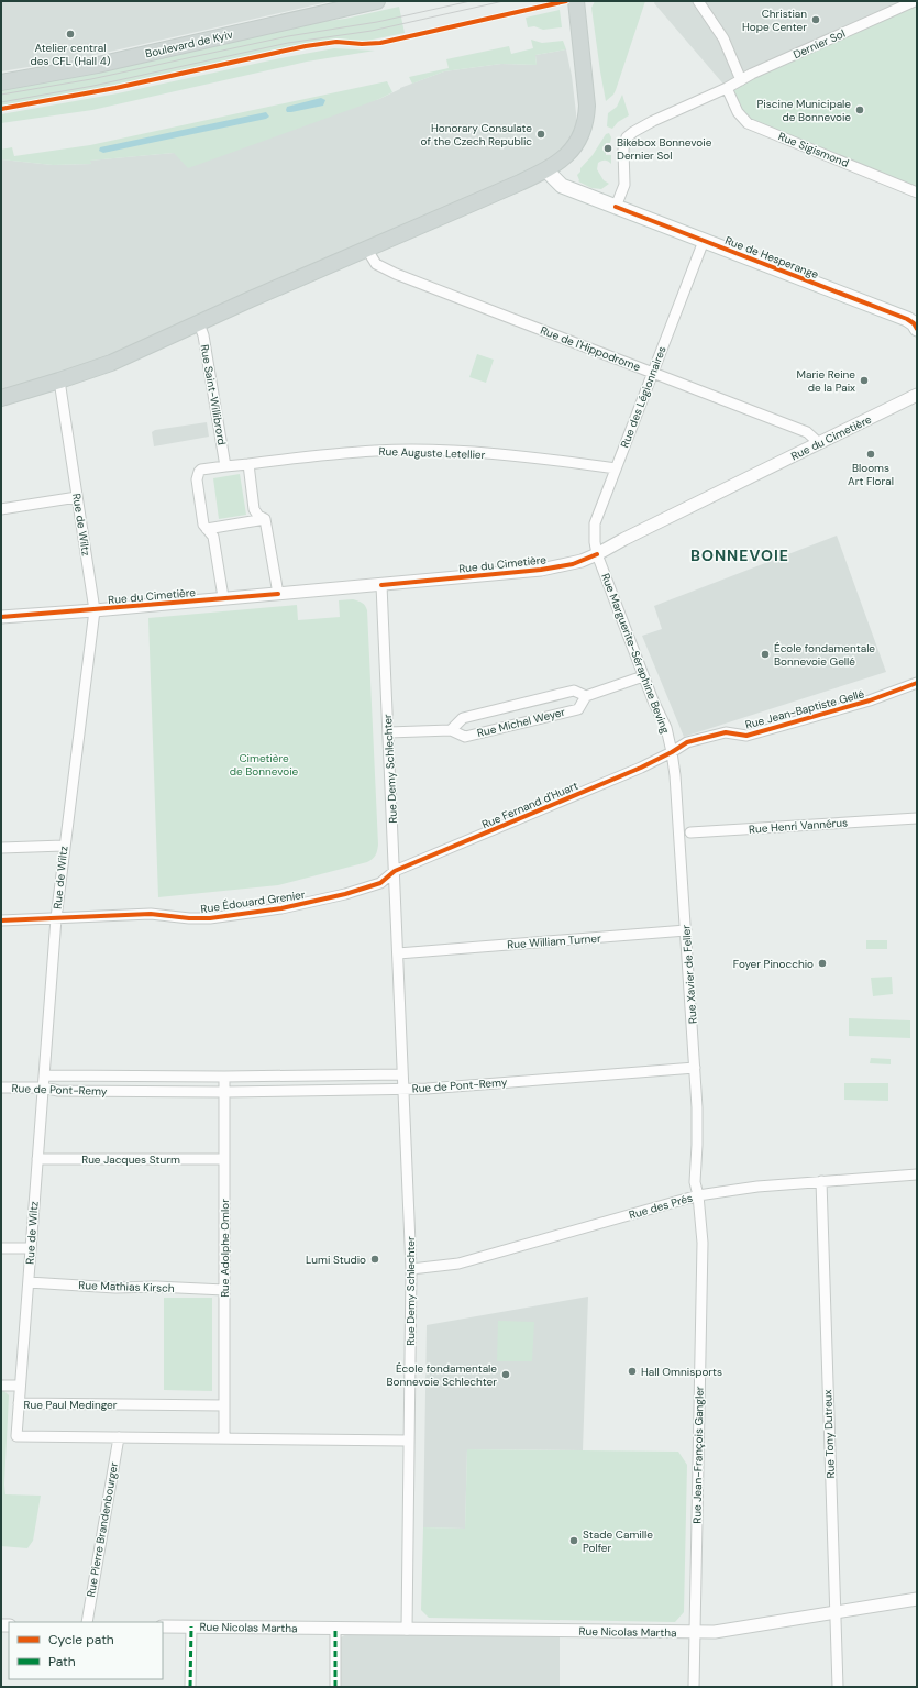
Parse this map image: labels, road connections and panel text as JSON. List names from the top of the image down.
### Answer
{
  "streets": {
    "main road": ["Boulevard de Kyiv", "Rue de Hesperange"],
    "street": [
      "Dernier Sol",
      "Rue Sigismond",
      "Rue de l'Hippodrome",
      "Rue Saint-Willibrord",
      "Rue des Légionnaires",
      "Rue du Cimetière",
      "Rue Auguste Letellier",
      "Rue de Wiltz",
      "Rue Marguerite-Séraphine Beving",
      "Rue Jean-Baptiste Gellé",
      "Rue Michel Weyer",
      "Rue Demy Schlechter",
      "Rue Fernand d'Huart",
      "Rue Henri Vannérus",
      "Rue Édouard Grenier",
      "Rue William Turner",
      "Rue Xavier de Feller",
      "Rue de Pont-Remy",
      "Rue Jacques Sturm",
      "Rue des Prés",
      "Rue Adolphe Omlor",
      "Rue Mathias Kirsch",
      "Rue Paul Medinger",
      "Rue Tony Dutreux",
      "Rue Jean-François Gangler",
      "Rue Pierre Brandenbourger",
      "Rue Nicolas Martha"
    ]
  },
  "crossings": [
    ["Dernier Sol", "Rue Sigismond"],
    ["Dernier Sol", "Rue de Hesperange"],
    ["Rue de Hesperange", "Rue des Légionnaires"],
    ["Rue de l'Hippodrome", "Rue des Légionnaires"],
    ["Rue de l'Hippodrome", "Rue du Cimetière"],
    ["Rue des Légionnaires", "Rue du Cimetière"],
    ["Rue des Légionnaires", "Rue Auguste Letellier"],
    ["Rue des Légionnaires", "Rue Marguerite-Séraphine Beving"],
    ["Rue du Cimetière", "Rue de Wiltz"],
    ["Rue du Cimetière", "Rue Marguerite-Séraphine Beving"],
    ["Rue du Cimetière", "Rue Demy Schlechter"],
    ["Rue de Wiltz", "Rue Édouard Grenier"],
    ["Rue de Wiltz", "Rue de Pont-Remy"],
    ["Rue de Wiltz", "Rue Jacques Sturm"],
    ["Rue de Wiltz", "Rue Mathias Kirsch"],
    ["Rue de Wiltz", "Rue Paul Medinger"],
    ["Rue Marguerite-Séraphine Beving", "Rue Jean-Baptiste Gellé"],
    ["Rue Marguerite-Séraphine Beving", "Rue Michel Weyer"],
    ["Rue Marguerite-Séraphine Beving", "Rue Fernand d'Huart"],
    ["Rue Marguerite-Séraphine Beving", "Rue Xavier de Feller"],
    ["Rue Jean-Baptiste Gellé", "Rue Fernand d'Huart"],
    ["Rue Jean-Baptiste Gellé", "Rue Xavier de Feller"],
    ["Rue Michel Weyer", "Rue Demy Schlechter"],
    ["Rue Demy Schlechter", "Rue Fernand d'Huart"],
    ["Rue Demy Schlechter", "Rue Édouard Grenier"],
    ["Rue Demy Schlechter", "Rue William Turner"],
    ["Rue Demy Schlechter", "Rue de Pont-Remy"],
    ["Rue Demy Schlechter", "Rue des Prés"],
    ["Rue Demy Schlechter", "Rue Paul Medinger"],
    ["Rue Demy Schlechter", "Rue Nicolas Martha"],
    ["Rue Fernand d'Huart", "Rue Édouard Grenier"],
    ["Rue Fernand d'Huart", "Rue Xavier de Feller"],
    ["Rue William Turner", "Rue Xavier de Feller"],
    ["Rue Xavier de Feller", "Rue de Pont-Remy"],
    ["Rue Xavier de Feller", "Rue des Prés"],
    ["Rue Xavier de Feller", "Rue Jean-François Gangler"],
    ["Rue de Pont-Remy", "Rue Adolphe Omlor"],
    ["Rue Jacques Sturm", "Rue Adolphe Omlor"],
    ["Rue des Prés", "Rue Tony Dutreux"],
    ["Rue des Prés", "Rue Jean-François Gangler"],
    ["Rue Adolphe Omlor", "Rue Mathias Kirsch"],
    ["Rue Adolphe Omlor", "Rue Paul Medinger"],
    ["Rue Paul Medinger", "Rue Pierre Brandenbourger"],
    ["Rue Tony Dutreux", "Rue Nicolas Martha"],
    ["Rue Jean-François Gangler", "Rue Nicolas Martha"]
  ],
  "districts": ["BONNEVOIE"],
  "parks": ["Cimetière de Bonnevoie"],
  "places": [
    "Christian Hope Center",
    "Atelier central des CFL (Hall 4)",
    "Piscine Municipale de Bonnevoie",
    "Honorary Consulate of the Czech Republic",
    "Bikebox Bonnevoie Dernier Sol",
    "Marie Reine de la Paix",
    "Blooms Art Floral",
    "École fondamentale Bonnevoie Gellé",
    "Foyer Pinocchio",
    "Lumi Studio",
    "Hall Omnisports",
    "École fondamentale Bonnevoie Schlechter",
    "Stade Camille Polfer"
  ],
  "legend": ["Cycle path", "Path"]
}
